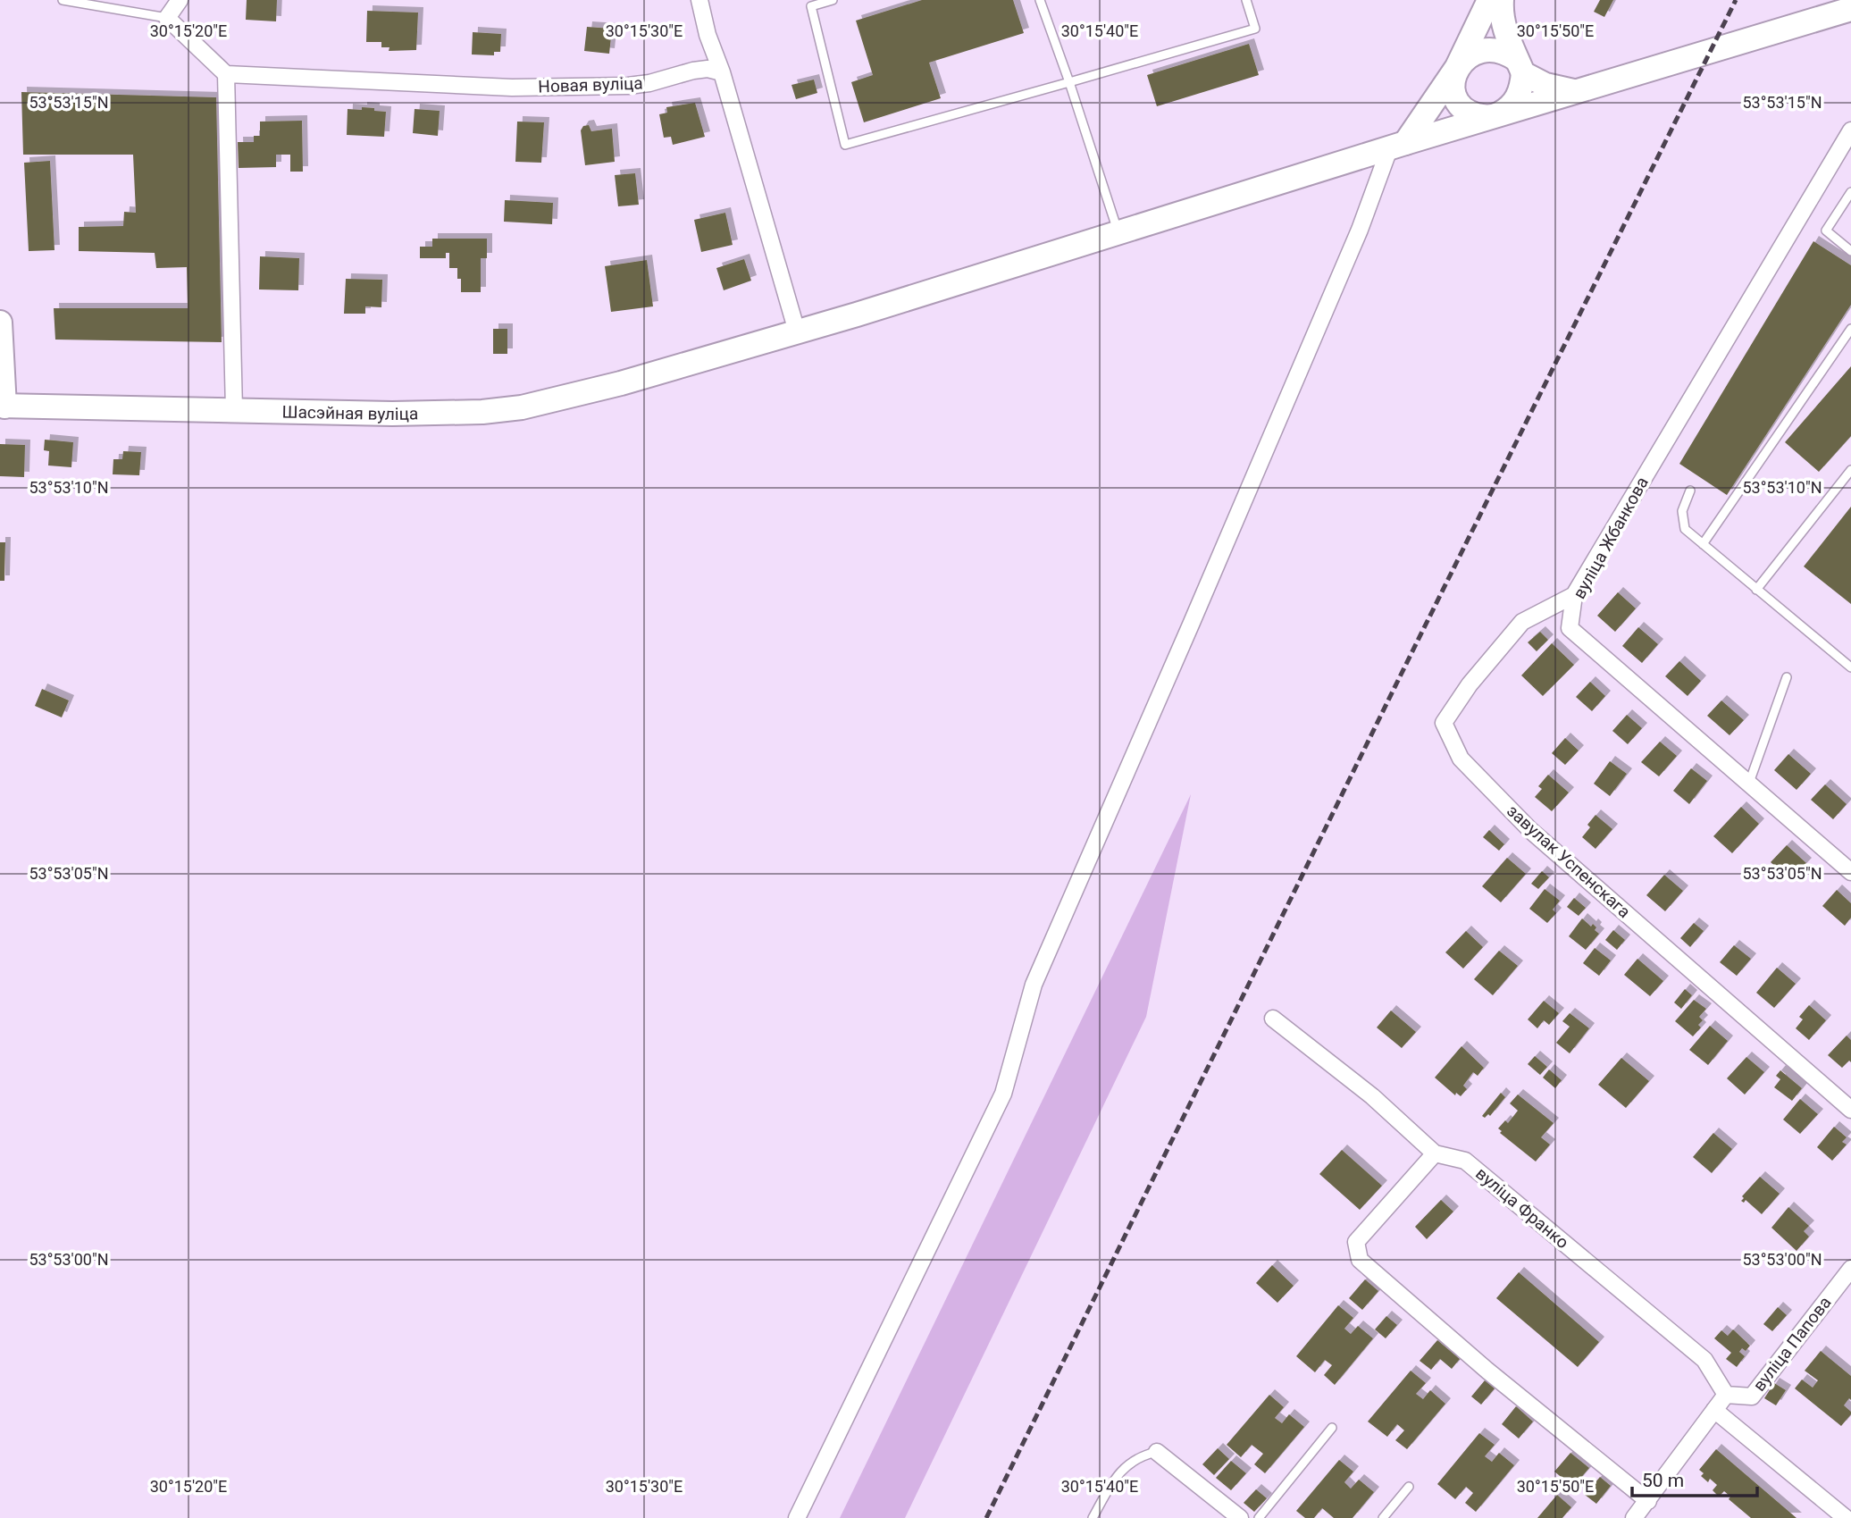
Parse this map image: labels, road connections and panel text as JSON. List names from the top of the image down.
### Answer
{
  "streets": {
    "main road": ["Шасэйная вуліца"],
    "street": [
      "Новая вуліца",
      "вуліца Жбанкова",
      "завулак Успенскага",
      "вуліца Франко",
      "вуліца Папова"
    ]
  },
  "crossings": [
    ["вуліца Жбанкова", "завулак Успенскага"],
    ["вуліца Франко", "вуліца Папова"]
  ],
  "scale_bar": "50 m",
  "coordinates": [
    "30°15'20\"E",
    "30°15'30\"E",
    "30°15'40\"E",
    "30°15'50\"E",
    "53°53'15\"N",
    "53°53'10\"N",
    "53°53'05\"N",
    "53°53'00\"N"
  ]
}
